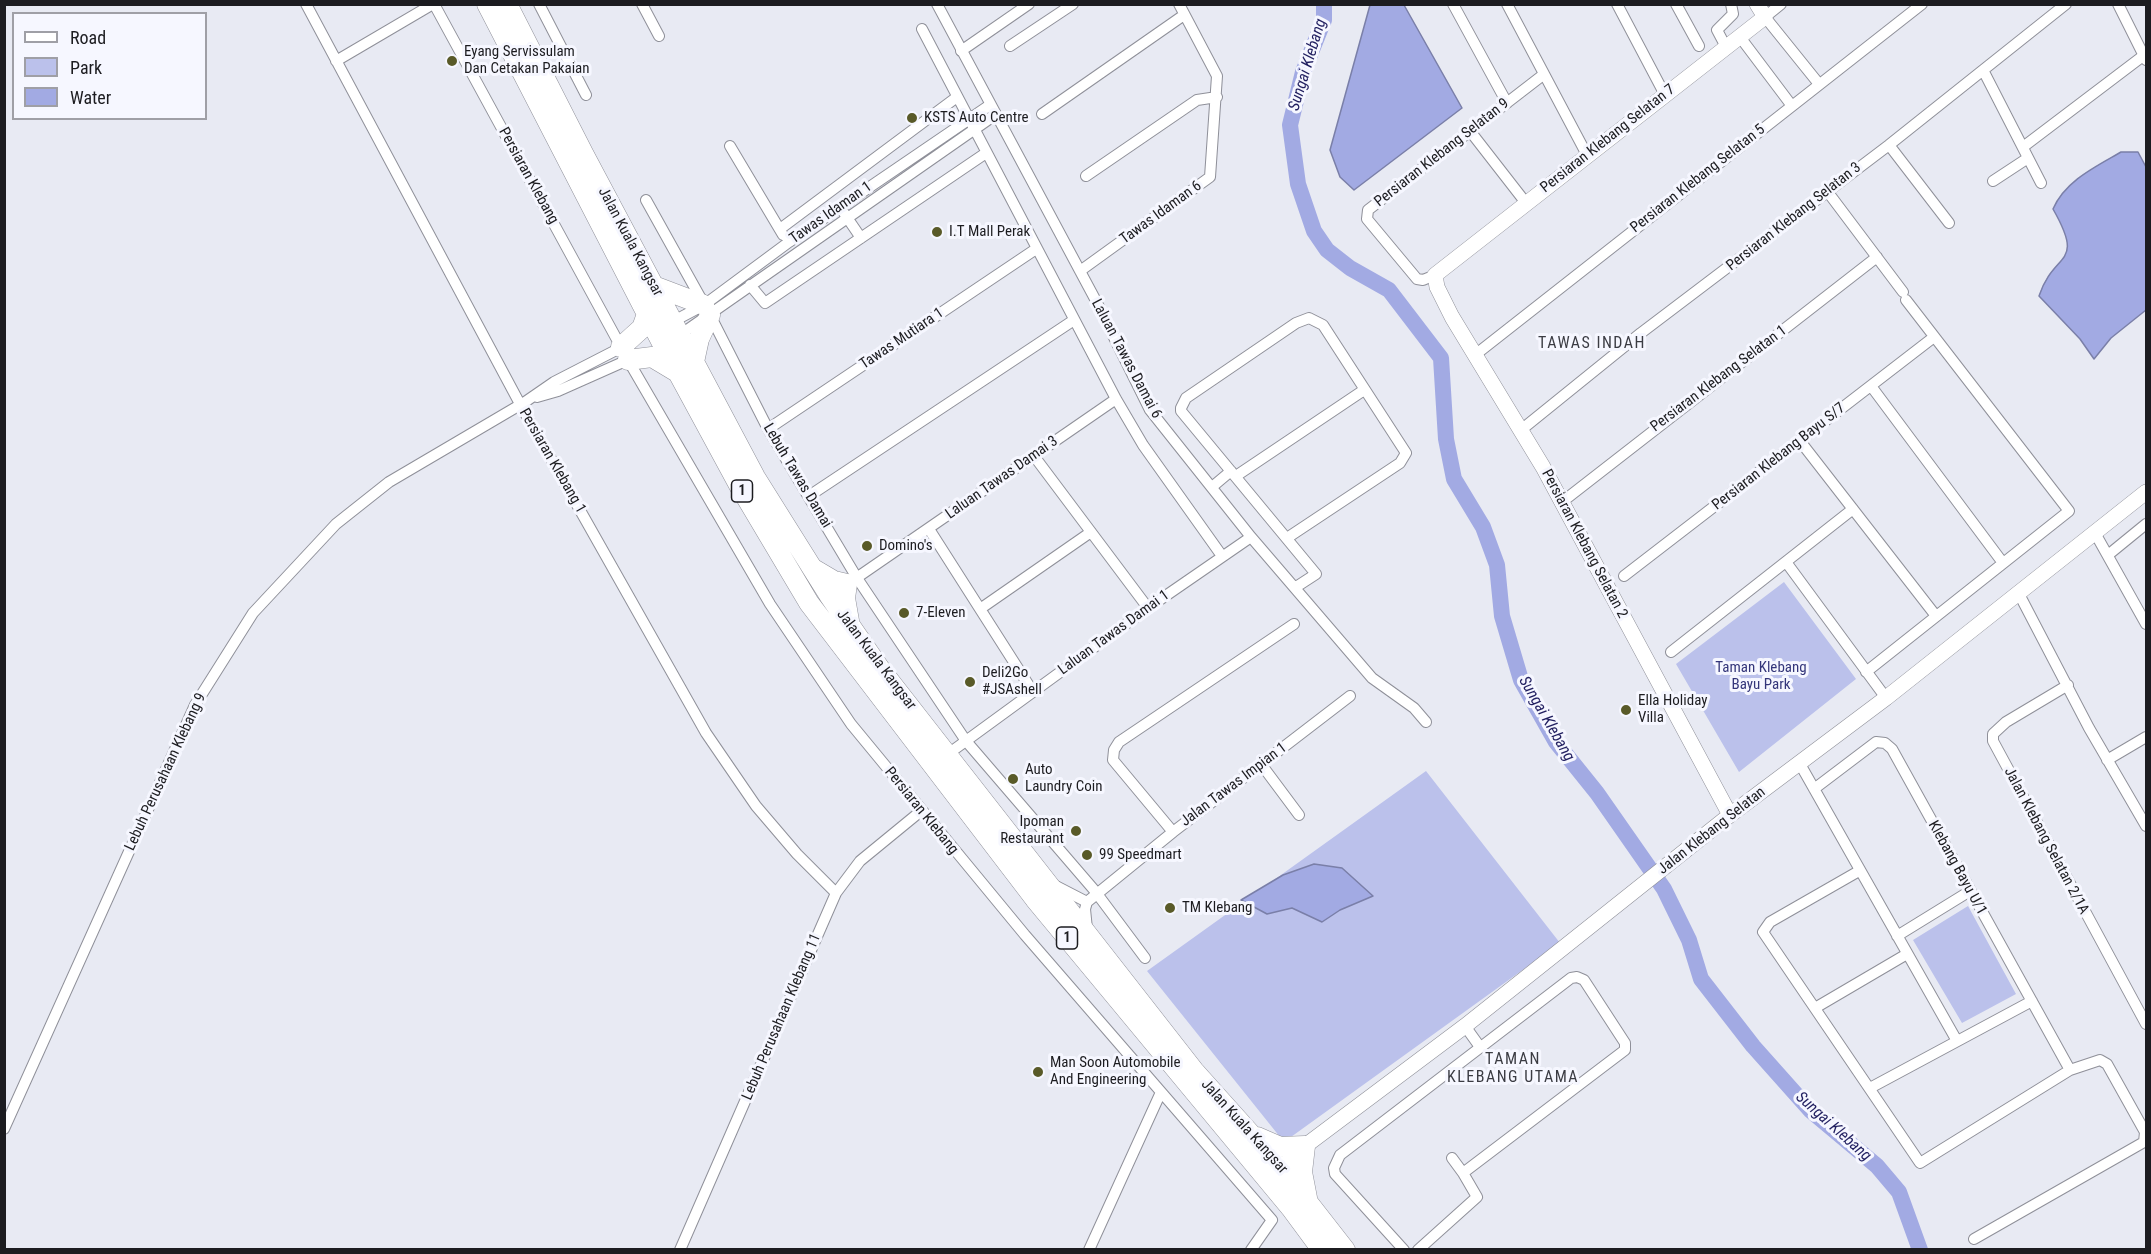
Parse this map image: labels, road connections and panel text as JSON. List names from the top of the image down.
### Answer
{
  "streets": {
    "highway": ["Jalan Kuala Kangsar", "1"],
    "street": [
      "Persiaran Klebang Selatan 7",
      "Persiaran Klebang Selatan 9",
      "Persiaran Klebang",
      "Persiaran Klebang Selatan 5",
      "Tawas Idaman 1",
      "Tawas Idaman 6",
      "Persiaran Klebang Selatan 3",
      "Tawas Mutiara 1",
      "Laluan Tawas Damai 6",
      "Persiaran Klebang Selatan 1",
      "Persiaran Klebang Bayu S/7",
      "Persiaran Klebang 1",
      "Lebuh Tawas Damai",
      "Laluan Tawas Damai 3",
      "Persiaran Klebang Selatan 2",
      "Laluan Tawas Damai 1",
      "Lebuh Perusahaan Klebang 9",
      "Jalan Tawas Impian 1",
      "Jalan Klebang Selatan",
      "Jalan Klebang Selatan 2/1A",
      "Klebang Bayu U/1",
      "Lebuh Perusahaan Klebang 11"
    ]
  },
  "crossings": [
    ["Persiaran Klebang Selatan 7", "Persiaran Klebang Selatan 9"],
    ["Persiaran Klebang Selatan 7", "Persiaran Klebang Selatan 2"],
    ["Persiaran Klebang Selatan 9", "Persiaran Klebang Selatan 2"],
    ["Persiaran Klebang", "Lebuh Perusahaan Klebang 9"],
    ["Persiaran Klebang", "Lebuh Perusahaan Klebang 11"],
    ["Persiaran Klebang Selatan 5", "Persiaran Klebang Selatan 2"],
    ["Tawas Idaman 1", "Jalan Kuala Kangsar"],
    ["Tawas Idaman 1", "Laluan Tawas Damai 6"],
    ["Tawas Idaman 1", "Lebuh Tawas Damai"],
    ["Tawas Idaman 1", "Lebuh Perusahaan Klebang 9"],
    ["Tawas Idaman 6", "Laluan Tawas Damai 6"],
    ["Persiaran Klebang Selatan 3", "Persiaran Klebang Selatan 2"],
    ["Jalan Kuala Kangsar", "Laluan Tawas Damai 3"],
    ["Jalan Kuala Kangsar", "Laluan Tawas Damai 1"],
    ["Jalan Kuala Kangsar", "Lebuh Perusahaan Klebang 9"],
    ["Jalan Kuala Kangsar", "Jalan Klebang Selatan"],
    ["Tawas Mutiara 1", "Laluan Tawas Damai 6"],
    ["Tawas Mutiara 1", "Lebuh Tawas Damai"],
    ["Laluan Tawas Damai 6", "Laluan Tawas Damai 3"],
    ["Laluan Tawas Damai 6", "Laluan Tawas Damai 1"],
    ["Persiaran Klebang Selatan 1", "Persiaran Klebang Selatan 2"],
    ["Persiaran Klebang 1", "Lebuh Perusahaan Klebang 9"],
    ["Persiaran Klebang 1", "Lebuh Perusahaan Klebang 11"],
    ["Lebuh Tawas Damai", "Laluan Tawas Damai 3"],
    ["Lebuh Tawas Damai", "Laluan Tawas Damai 1"],
    ["Lebuh Tawas Damai", "Jalan Tawas Impian 1"],
    ["Persiaran Klebang Selatan 2", "Jalan Klebang Selatan"]
  ],
  "districts": ["TAWAS INDAH", "TAMAN KLEBANG UTAMA"],
  "water": ["Sungai Klebang"],
  "parks": ["Taman Klebang Bayu Park"],
  "places": [
    "Eyang Servissulam Dan Cetakan Pakaian",
    "KSTS Auto Centre",
    "I.T Mall Perak",
    "Domino's",
    "7-Eleven",
    "Deli2Go #JSAshell",
    "Ella Holiday Villa",
    "Auto Laundry Coin",
    "Ipoman Restaurant",
    "99 Speedmart",
    "TM Klebang",
    "Man Soon Automobile And Engineering"
  ],
  "legend": ["Road", "Park", "Water"]
}
